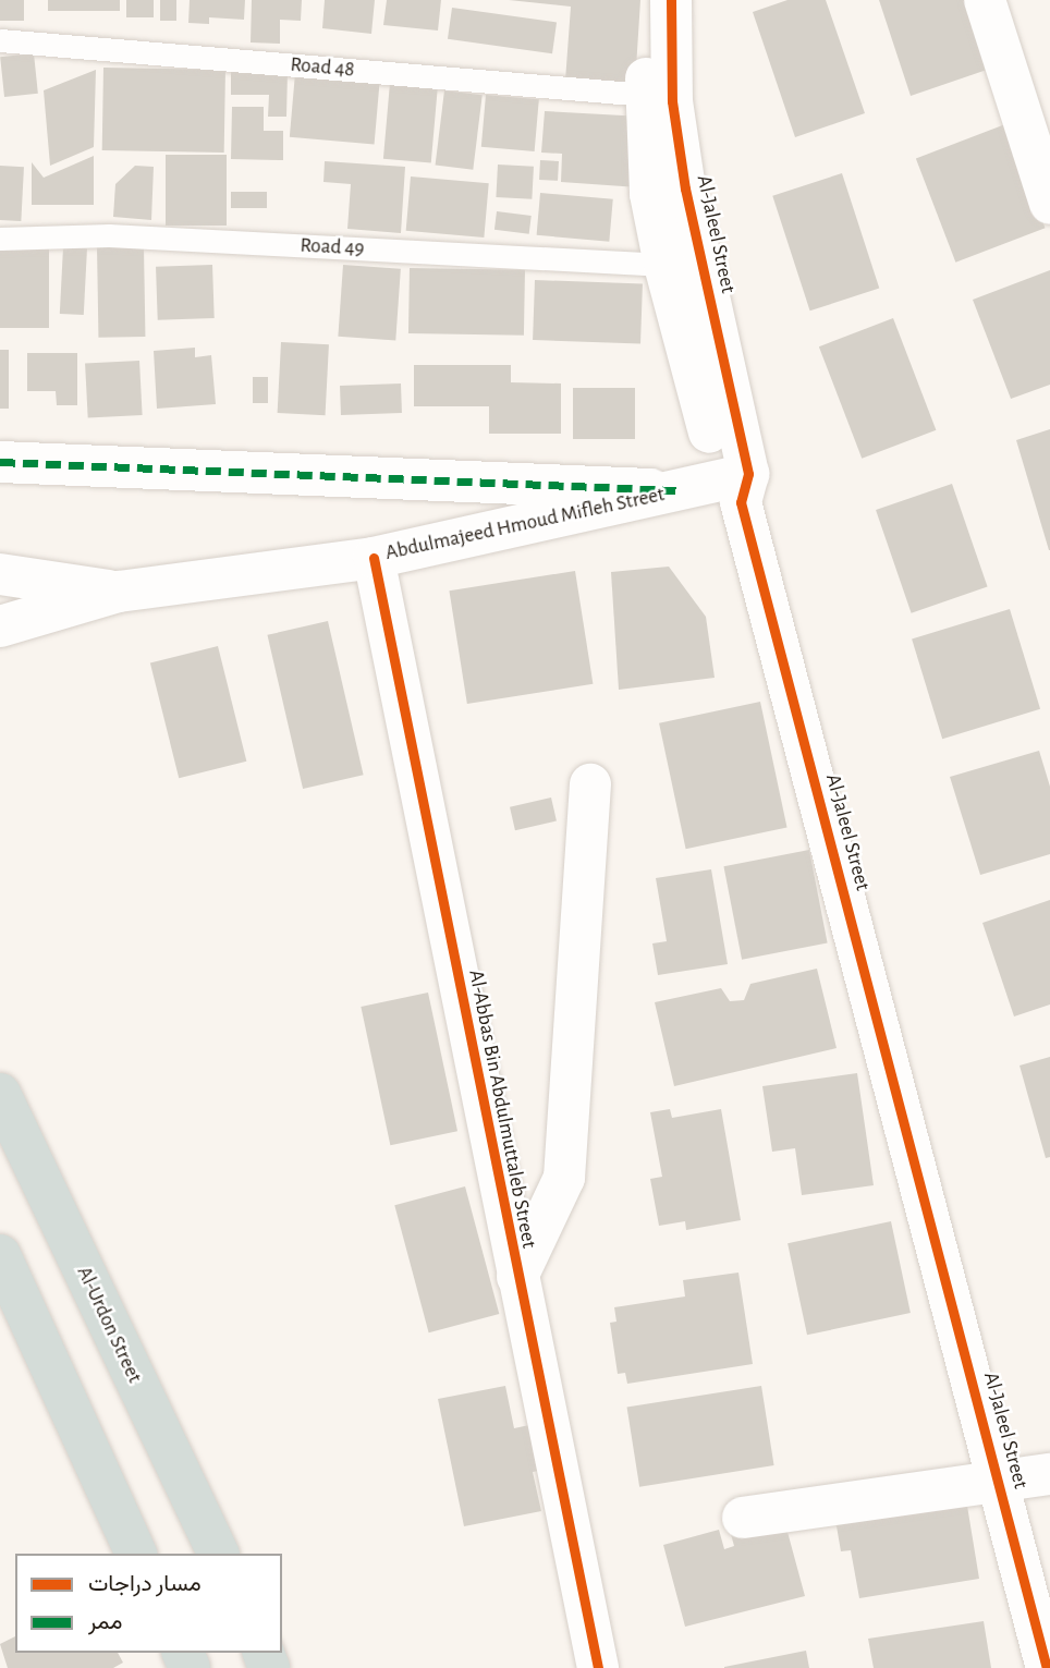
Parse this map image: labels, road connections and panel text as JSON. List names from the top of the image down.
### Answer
{
  "streets": {
    "highway": ["Al-Urdon Street"],
    "street": ["Al-Jaleel Street", "Abdulmajeed Hmoud Mifleh Street", "Al-Abbas Bin Abdulmuttaleb Street"],
    "lane": ["Road 48", "Road 49"]
  },
  "crossings": [
    ["Road 48", "Al-Jaleel Street"],
    ["Al-Jaleel Street", "Road 49"],
    ["Al-Jaleel Street", "Abdulmajeed Hmoud Mifleh Street"],
    ["Abdulmajeed Hmoud Mifleh Street", "Al-Abbas Bin Abdulmuttaleb Street"]
  ],
  "legend": ["مسار دراجات", "ممر"]
}
